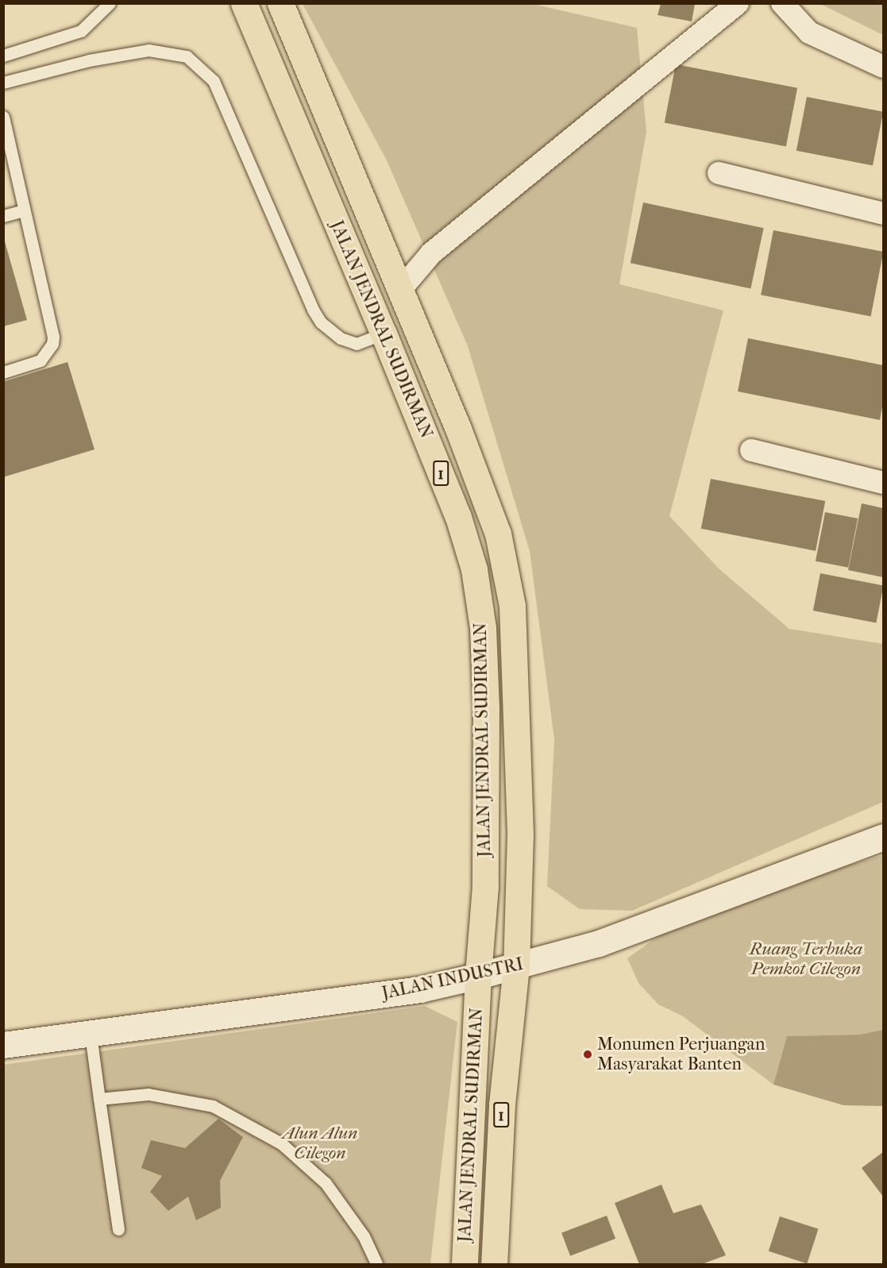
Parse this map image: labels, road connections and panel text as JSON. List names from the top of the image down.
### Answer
{
  "streets": {
    "highway": ["JALAN JENDRAL SUDIRMAN", "1"],
    "street": ["JALAN INDUSTRI"]
  },
  "crossings": [
    ["JALAN JENDRAL SUDIRMAN", "JALAN INDUSTRI"]
  ],
  "parks": ["Ruang Terbuka Pemkot Cilegon", "Alun Alun Cilegon"],
  "places": ["Monumen Perjuangan Masyarakat Banten"]
}
